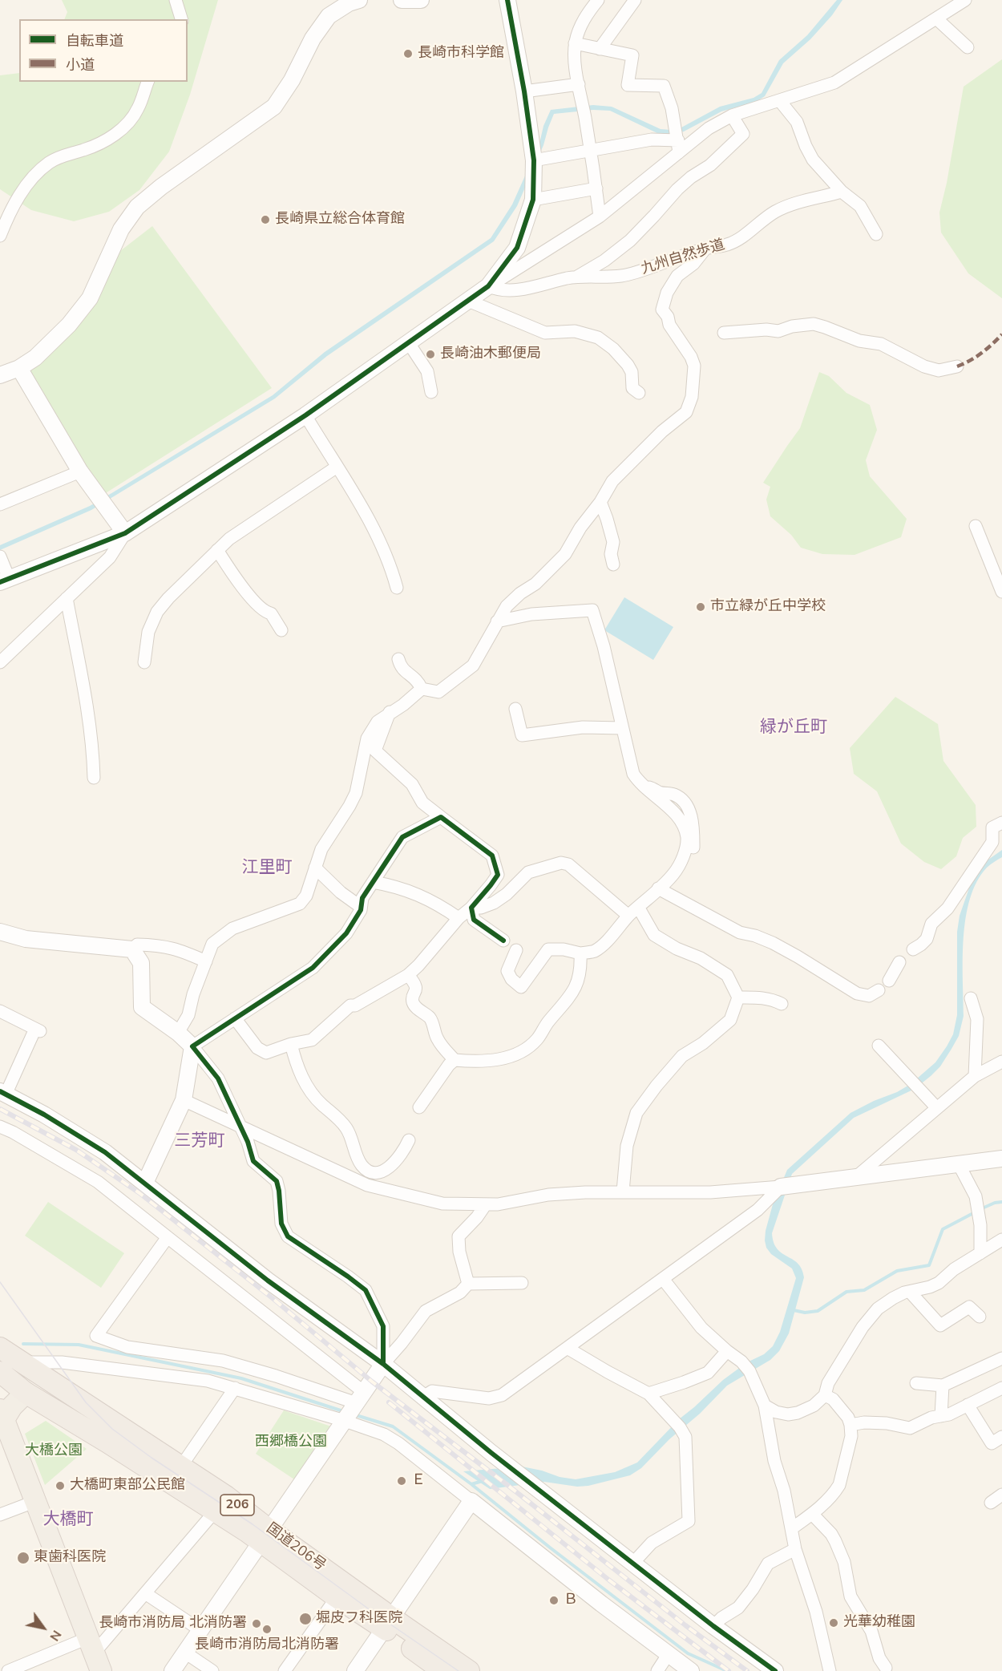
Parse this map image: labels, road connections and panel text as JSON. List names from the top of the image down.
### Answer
{
  "streets": {
    "highway": ["206", "国道206号"],
    "street": ["九州自然歩道"]
  },
  "districts": [
    "緑が丘町",
    "江里町",
    "三芳町",
    "大橋町"
  ],
  "parks": ["西郷橋公園", "大橋公園"],
  "places": [
    "長崎市科学館",
    "長崎県立総合体育館",
    "長崎油木郵便局",
    "市立緑が丘中学校",
    "Ｅ",
    "大橋町東部公民館",
    "東歯科医院",
    "Ｂ",
    "堀皮フ科医院",
    "光華幼稚園",
    "長崎市消防局 北消防署",
    "長崎市消防局北消防署"
  ],
  "legend": ["自転車道", "小道"],
  "north": "bottom right"
}
